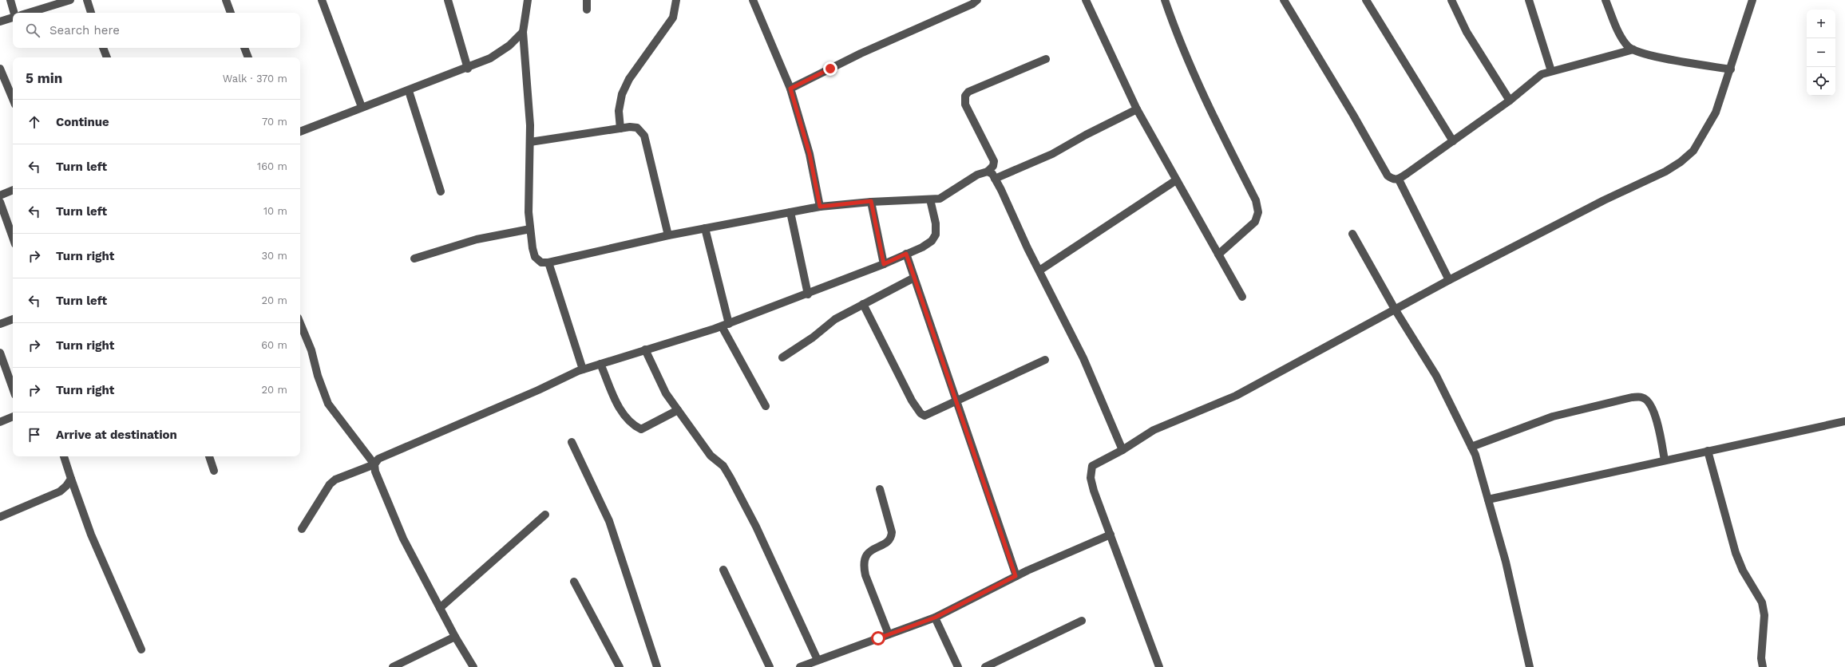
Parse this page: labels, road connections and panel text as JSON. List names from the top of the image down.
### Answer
{
  "page": {
    "map_buttons": ["+", "−"],
    "search": "Search here",
    "heading": ["5 min", "Walk · 370 m"],
    "list": [
      ["Continue", "70 m"],
      ["Turn left", "160 m"],
      ["Turn left", "10 m"],
      ["Turn right", "30 m"],
      ["Turn left", "20 m"],
      ["Turn right", "60 m"],
      ["Turn right", "20 m"],
      "Arrive at destination"
    ]
  }
}
